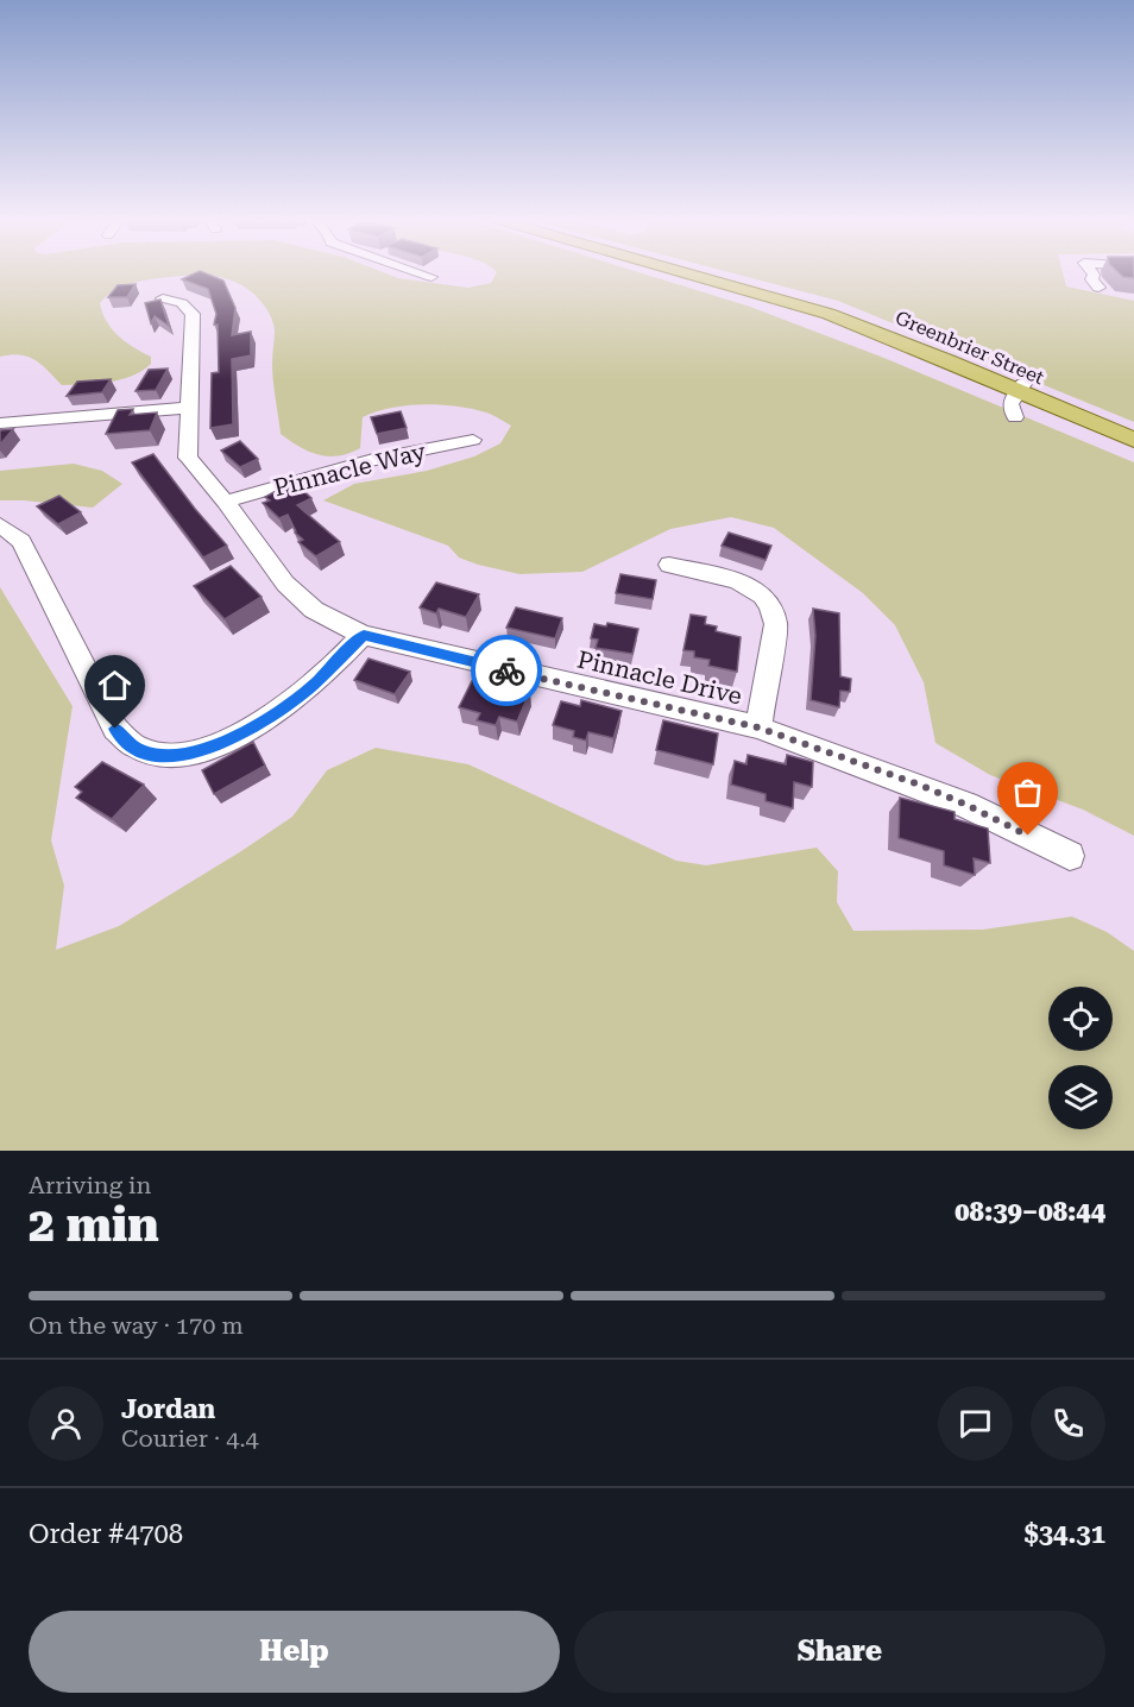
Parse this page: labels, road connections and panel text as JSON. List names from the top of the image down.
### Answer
{
  "streets": {
    "main road": ["Greenbrier Street"],
    "street": ["Pinnacle Way", "Pinnacle Drive"]
  },
  "crossings": [
    ["Pinnacle Way", "Pinnacle Drive"]
  ],
  "page": {
    "heading": ["2 min", "Arriving in", "08:39–08:44"],
    "panel": [
      "Jordan",
      "Courier · 4.4",
      "Order #4708",
      "$34.31"
    ],
    "bar": "On the way · 170 m",
    "buttons": ["Help", "Share"]
  }
}
